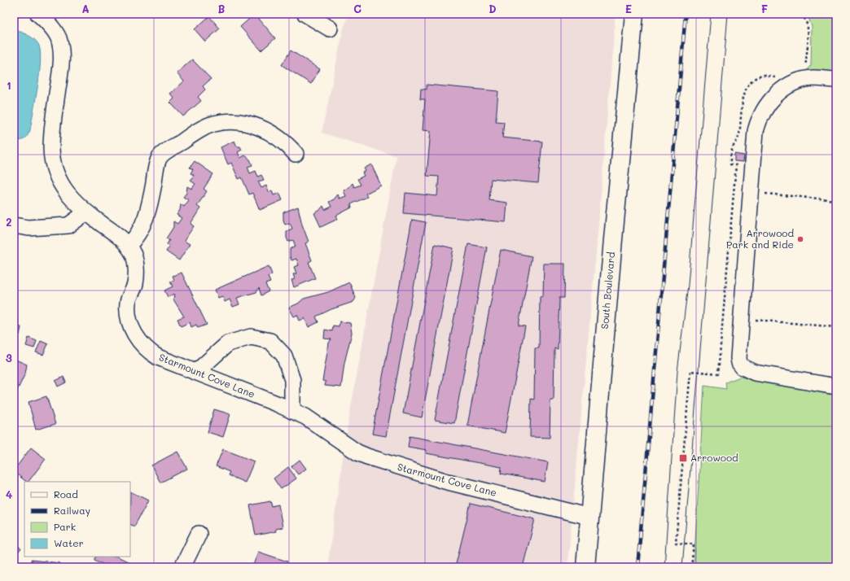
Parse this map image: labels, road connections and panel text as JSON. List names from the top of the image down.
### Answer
{
  "streets": {
    "main road": ["South Boulevard"],
    "street": ["Starmount Cove Lane"]
  },
  "crossings": [
    ["South Boulevard", "Starmount Cove Lane"]
  ],
  "places": {
    "other": ["Arrowood Park and Ride"],
    "transit": ["Arrowood"]
  },
  "legend": [
    "Road",
    "Railway",
    "Park",
    "Water"
  ],
  "grid": {
    "columns": [
      "A",
      "B",
      "C",
      "D",
      "E",
      "F"
    ],
    "rows": [
      "1",
      "2",
      "3",
      "4"
    ]
  }
}
